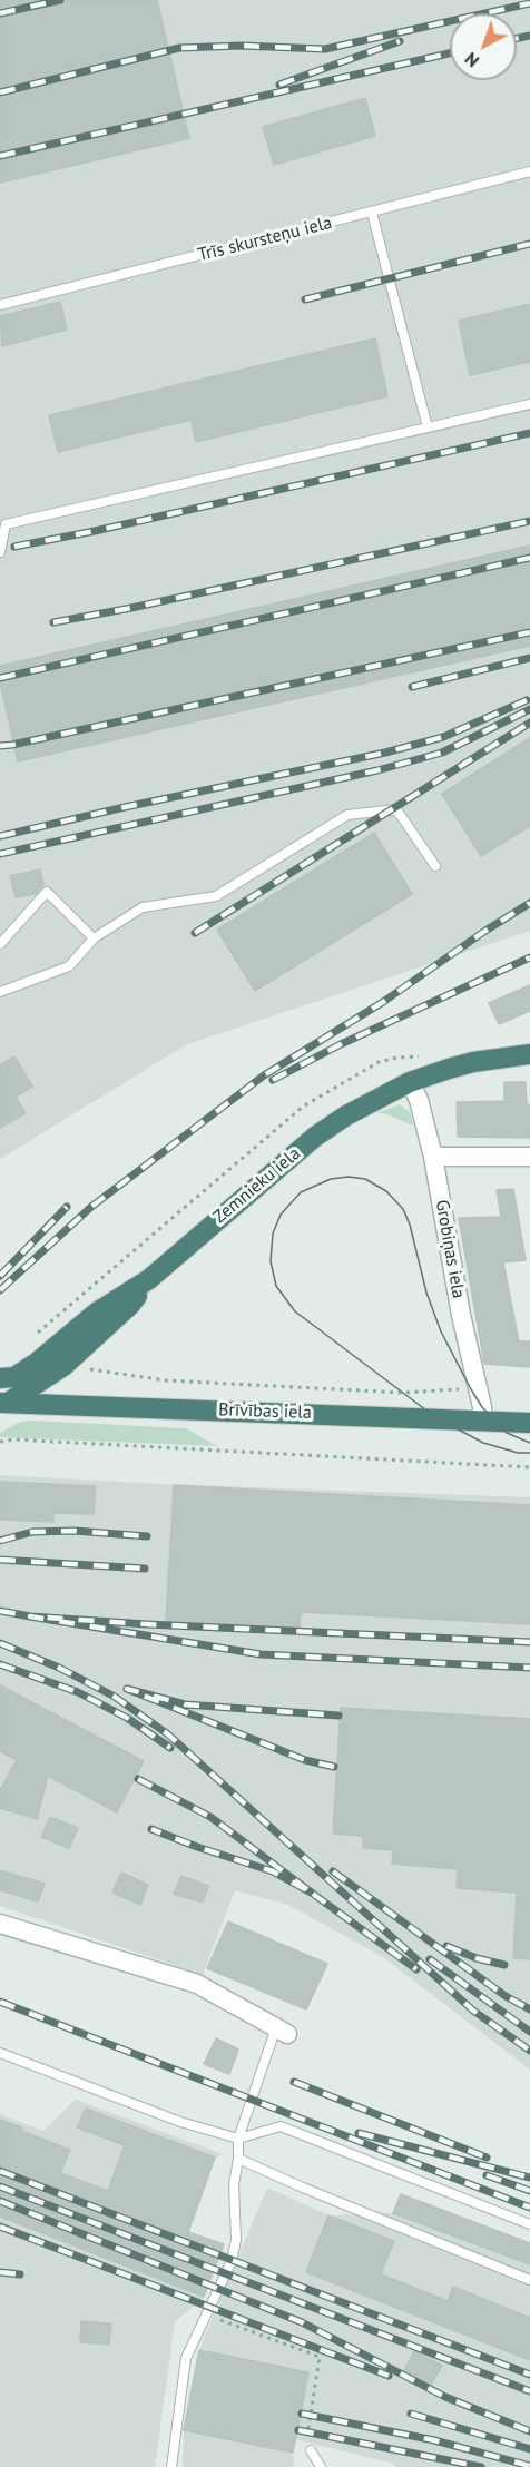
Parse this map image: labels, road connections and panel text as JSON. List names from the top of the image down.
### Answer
{
  "streets": {
    "highway": ["Zemnieku iela", "Brīvības iela"],
    "street": ["Grobiņas iela"],
    "lane": ["Trīs skursteņu iela"]
  },
  "crossings": [
    ["Zemnieku iela", "Grobiņas iela"],
    ["Grobiņas iela", "Brīvības iela"]
  ],
  "north": "bottom left"
}
